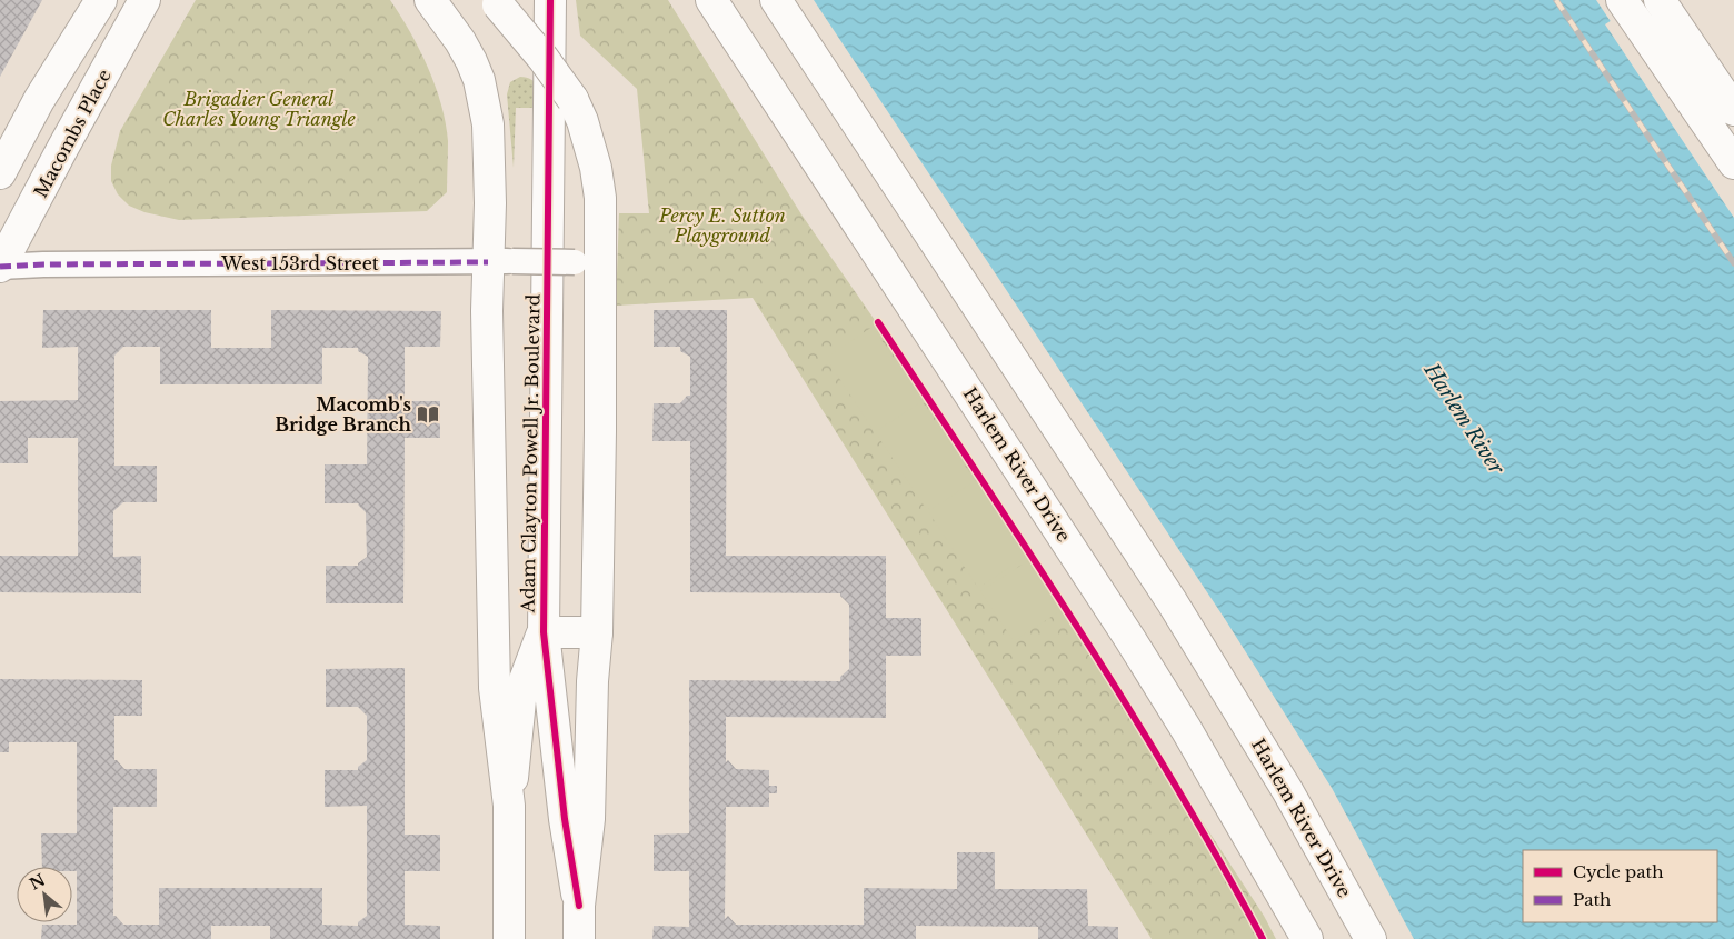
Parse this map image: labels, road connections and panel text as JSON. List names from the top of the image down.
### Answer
{
  "streets": {
    "main road": ["Macombs Place", "Adam Clayton Powell Jr. Boulevard", "Harlem River Drive"],
    "street": ["West 153rd Street"]
  },
  "crossings": [
    ["Macombs Place", "West 153rd Street"],
    ["West 153rd Street", "Adam Clayton Powell Jr. Boulevard"]
  ],
  "water": ["Harlem River"],
  "parks": ["Brigadier General Charles Young Triangle", "Percy E. Sutton Playground"],
  "places": {
    "library": ["Macomb's Bridge Branch"]
  },
  "legend": ["Cycle path", "Path"],
  "north": "top left"
}
